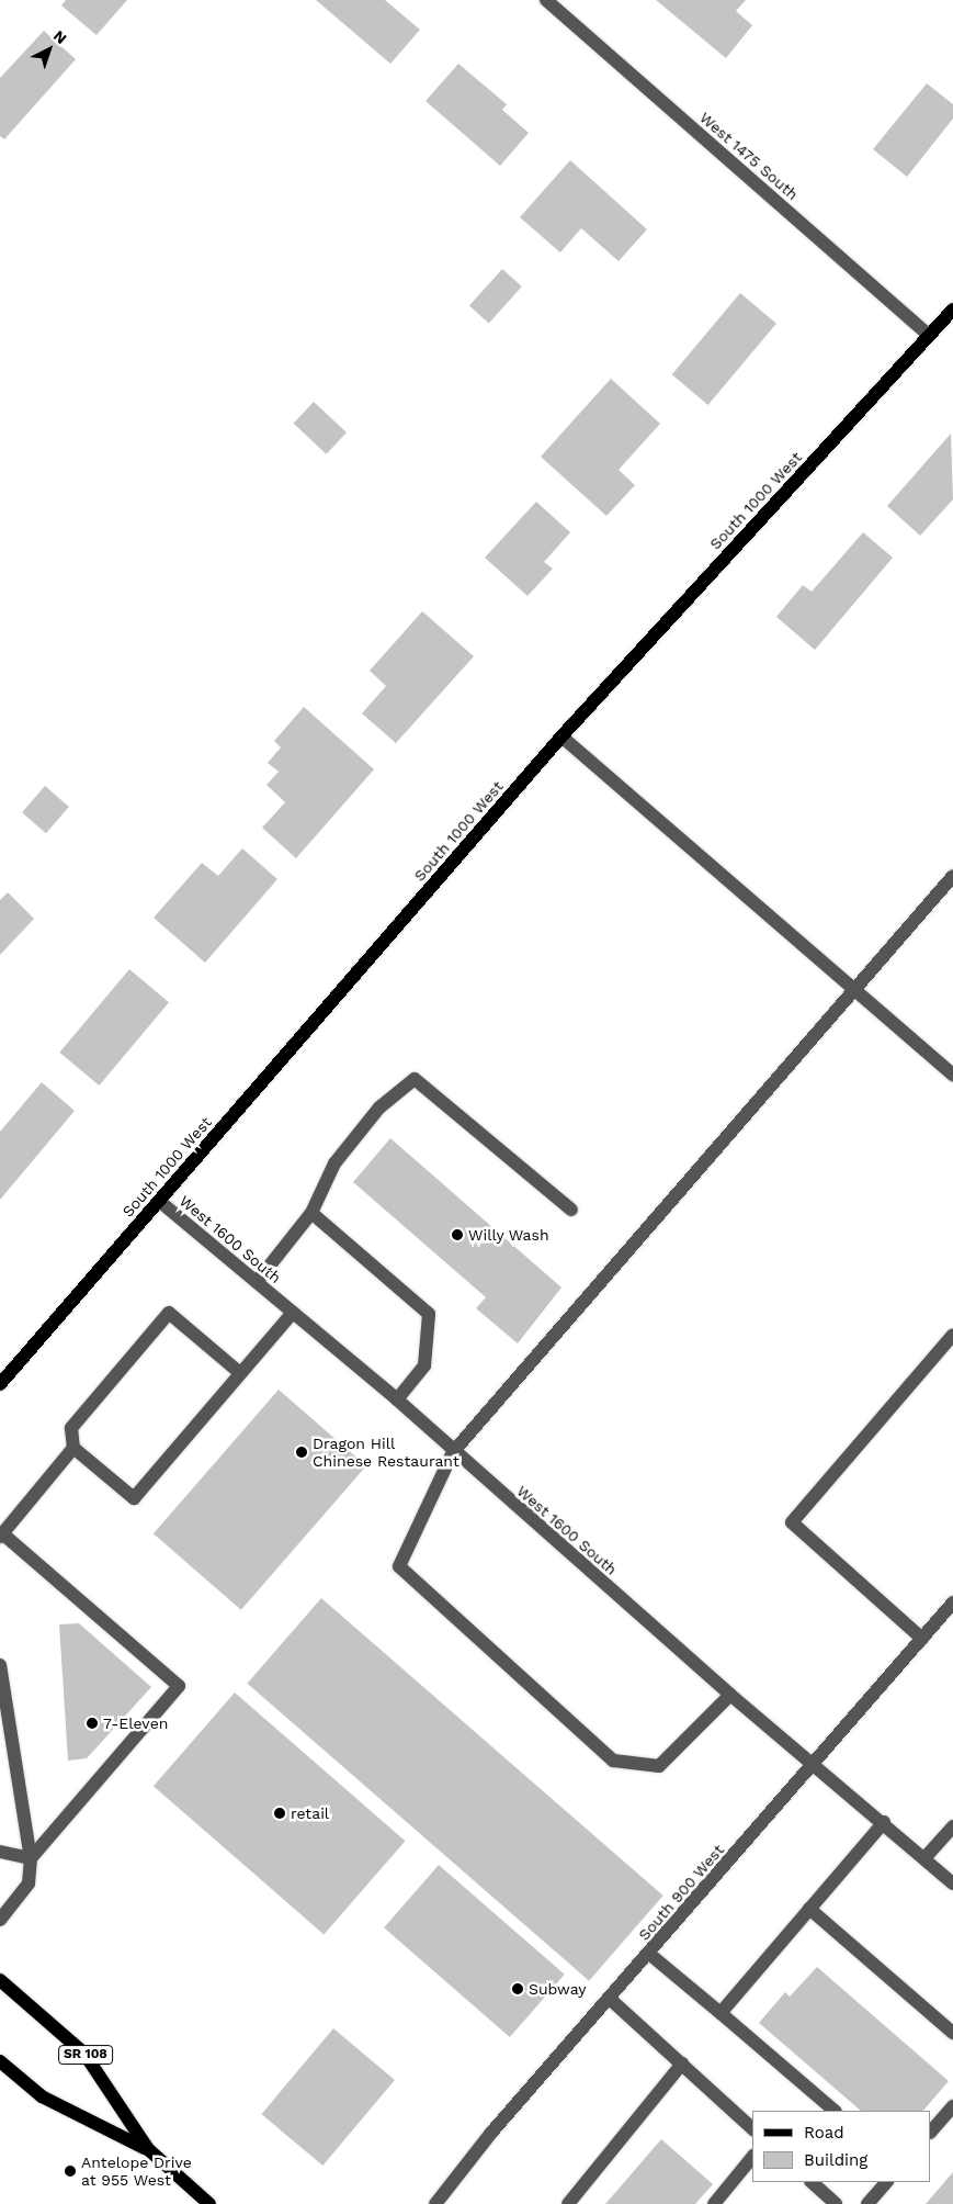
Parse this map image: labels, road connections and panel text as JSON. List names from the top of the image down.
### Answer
{
  "streets": {
    "main road": ["South 1000 West", "SR 108"],
    "street": ["West 1475 South", "West 1600 South", "South 900 West"]
  },
  "crossings": [
    ["West 1475 South", "South 1000 West"],
    ["South 1000 West", "West 1600 South"],
    ["West 1600 South", "South 900 West"]
  ],
  "places": [
    "Willy Wash",
    "Dragon Hill Chinese Restaurant",
    "7-Eleven",
    "retail",
    "Subway",
    "Antelope Drive at 955 West"
  ],
  "legend": ["Road", "Building"],
  "north": "top right"
}
